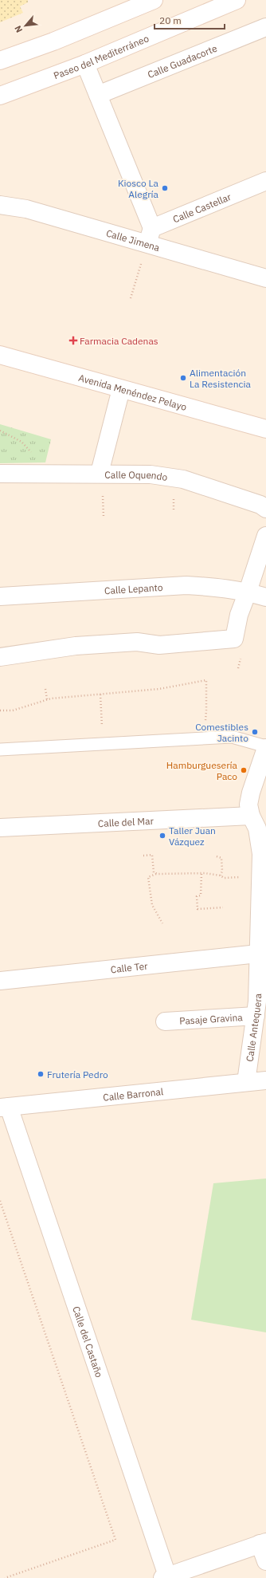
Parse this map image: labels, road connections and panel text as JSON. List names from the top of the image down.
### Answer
{
  "streets": {
    "street": [
      "Paseo del Mediterráneo",
      "Calle Guadacorte",
      "Calle Castellar",
      "Calle Jimena",
      "Avenida Menéndez Pelayo",
      "Calle Oquendo",
      "Calle Lepanto",
      "Calle del Mar",
      "Calle Ter",
      "Pasaje Gravina",
      "Calle Antequera",
      "Calle Barronal",
      "Calle del Castaño"
    ]
  },
  "crossings": [
    ["Calle Castellar", "Calle Jimena"],
    ["Calle del Mar", "Calle Antequera"],
    ["Calle Ter", "Calle Antequera"],
    ["Pasaje Gravina", "Calle Antequera"],
    ["Calle Antequera", "Calle Barronal"],
    ["Calle Barronal", "Calle del Castaño"]
  ],
  "places": {
    "other": [
      "Kiosco La Alegría",
      "Alimentación La Resistencia",
      "Comestibles Jacinto",
      "Hamburguesería Paco",
      "Taller Juan Vázquez",
      "Frutería Pedro"
    ],
    "health": ["Farmacia Cadenas"]
  },
  "scale_bar": "20 m",
  "north": "bottom left"
}
